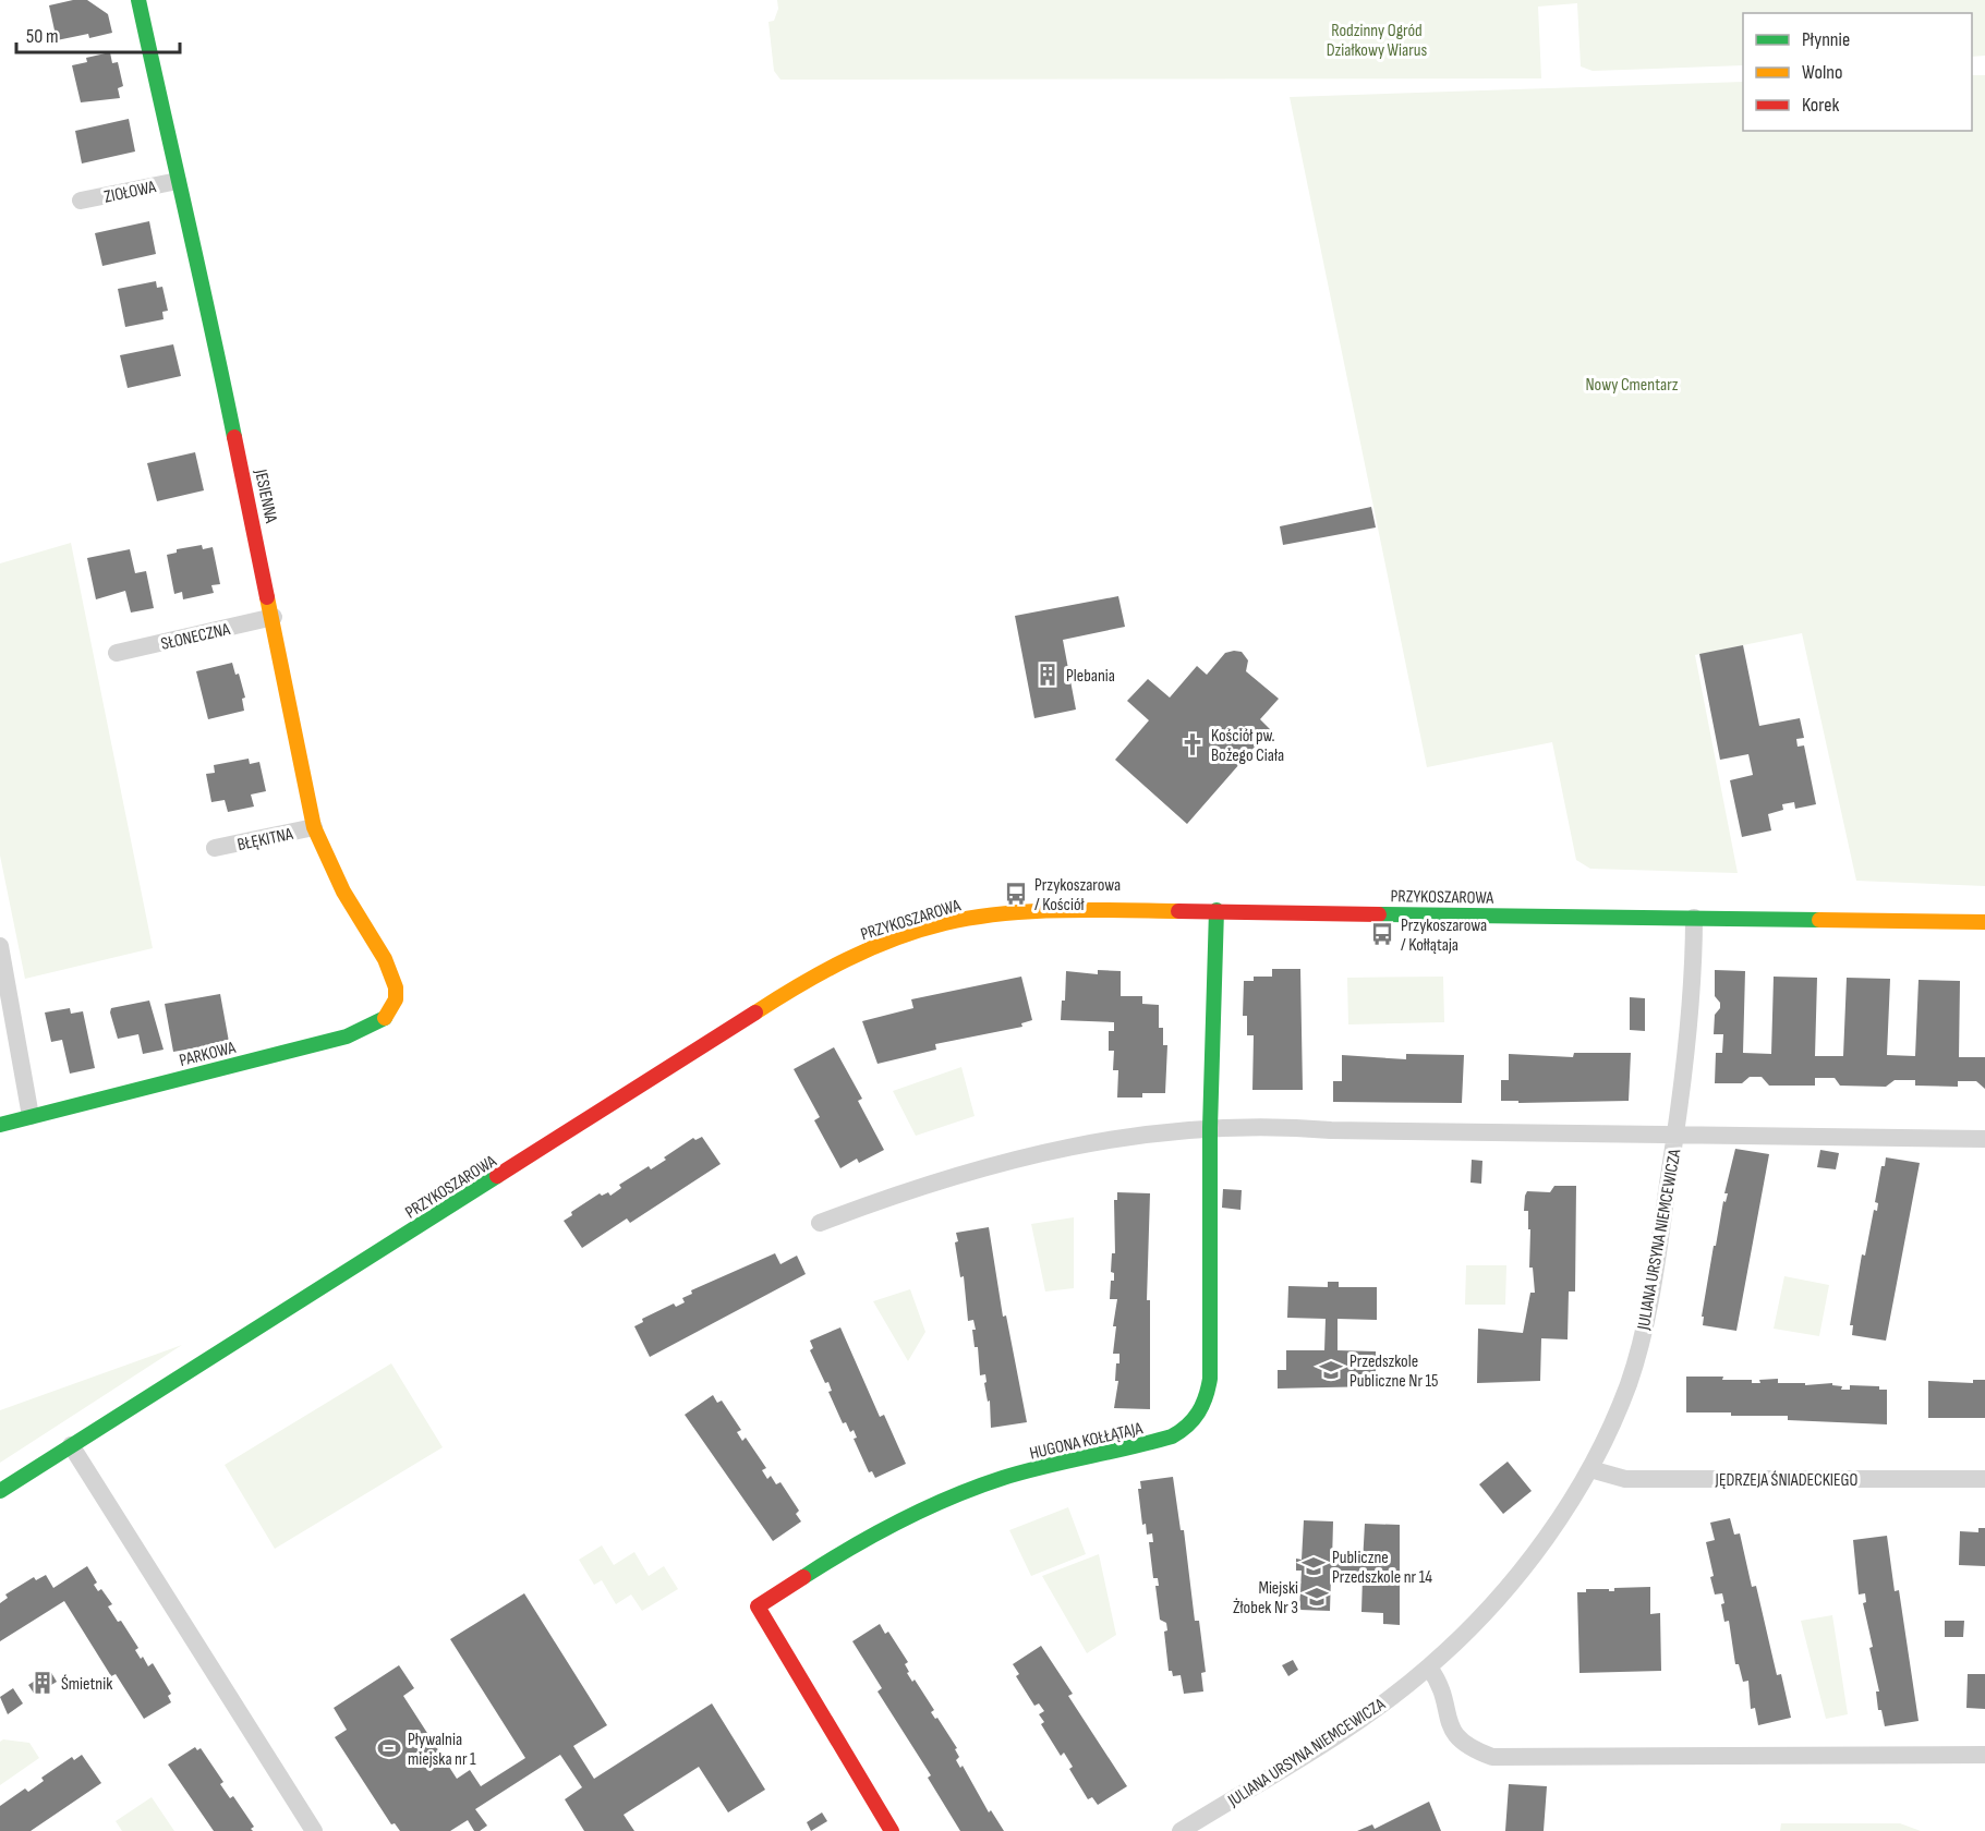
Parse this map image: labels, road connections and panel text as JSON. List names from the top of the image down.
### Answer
{
  "streets": {
    "street": [
      "ZIOŁOWA",
      "JESIENNA",
      "SŁONECZNA",
      "BŁĘKITNA",
      "PRZYKOSZAROWA",
      "PARKOWA",
      "JULIANA URSYNA NIEMCEWICZA",
      "HUGONA KOŁŁĄTAJA",
      "JĘDRZEJA ŚNIADECKIEGO"
    ]
  },
  "crossings": [
    ["ZIOŁOWA", "JESIENNA"],
    ["JESIENNA", "SŁONECZNA"],
    ["JESIENNA", "BŁĘKITNA"],
    ["JESIENNA", "PARKOWA"],
    ["PRZYKOSZAROWA", "JULIANA URSYNA NIEMCEWICZA"],
    ["PRZYKOSZAROWA", "HUGONA KOŁŁĄTAJA"],
    ["JULIANA URSYNA NIEMCEWICZA", "JĘDRZEJA ŚNIADECKIEGO"]
  ],
  "parks": ["Rodzinny Ogród Działkowy Wiarus", "Nowy Cmentarz"],
  "places": {
    "building": ["Plebania", "Śmietnik"],
    "church": ["Kościół pw. Bożego Ciała"],
    "bus stop": ["Przykoszarowa / Kościół", "Przykoszarowa / Kołłątaja"],
    "school or university": ["Przedszkole Publiczne Nr 15", "Publiczne Przedszkole nr 14", "Miejski Żłobek Nr 3"],
    "sports": ["Pływalnia miejska nr 1"]
  },
  "legend": ["Płynnie", "Wolno", "Korek"],
  "scale_bar": "50 m"
}
